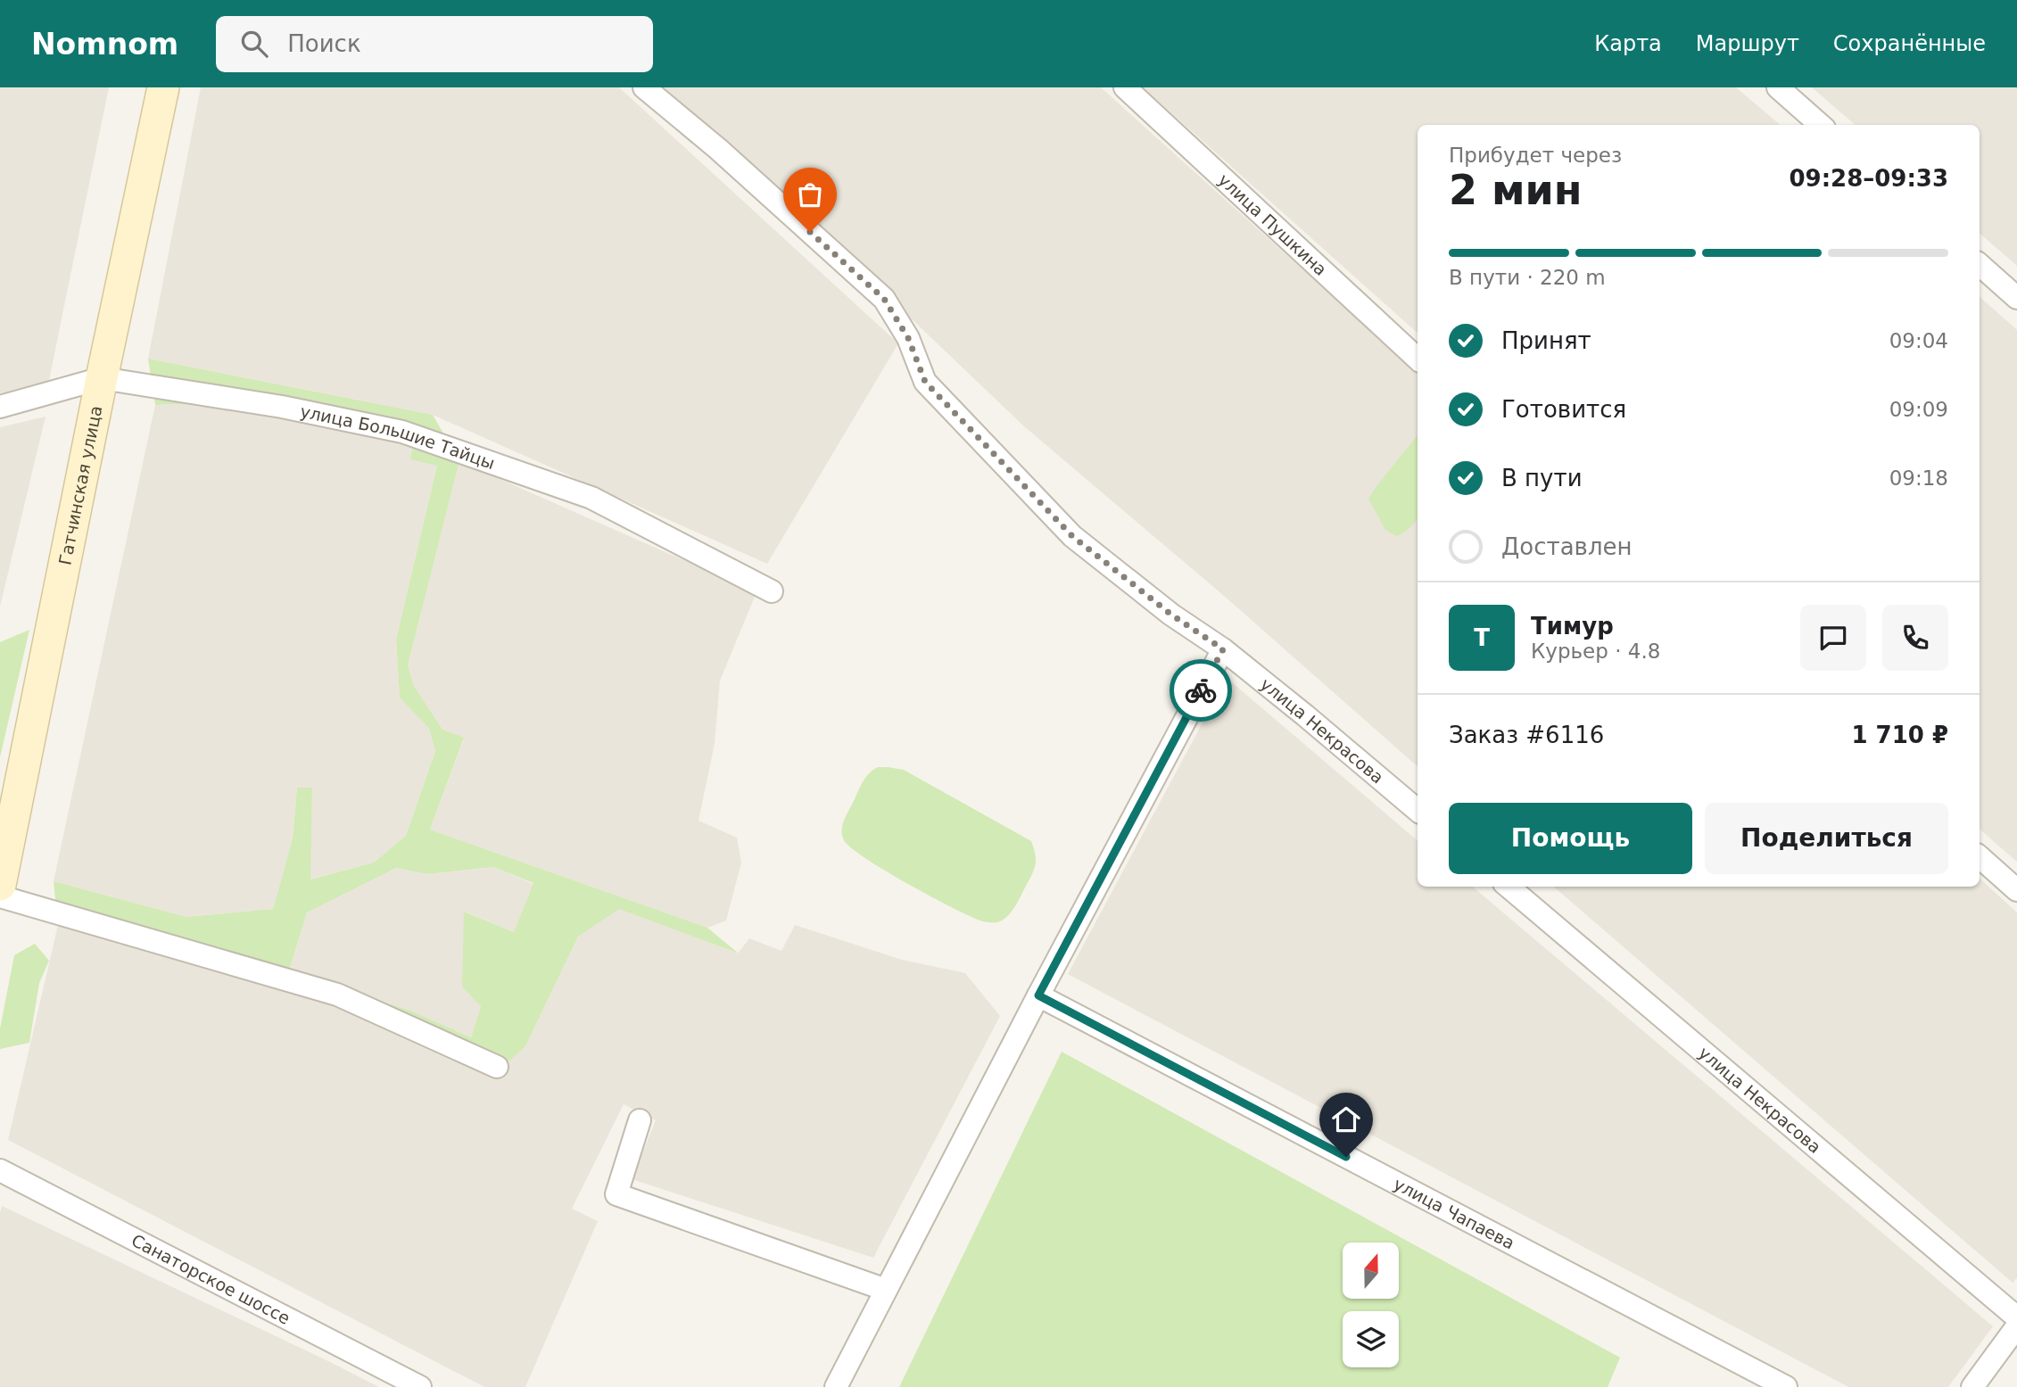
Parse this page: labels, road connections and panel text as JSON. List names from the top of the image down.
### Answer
{
  "streets": {
    "main road": ["Гатчинская улица"],
    "street": [
      "улица Пушкина",
      "улица Большие Тайцы",
      "улица Некрасова",
      "улица Чапаева",
      "Санаторское шоссе"
    ]
  },
  "crossings": [
    ["улица Большие Тайцы", "Гатчинская улица"]
  ],
  "north": "top",
  "page": {
    "header": "Nomnom",
    "search": "Поиск",
    "nav": ["Карта", "Маршрут", "Сохранённые"],
    "heading": ["2 мин", "Прибудет через", "09:28–09:33"],
    "panel": [
      "Тимур",
      "Курьер · 4.8",
      "Заказ #6116",
      "1 710 ₽"
    ],
    "bar": "В пути · 220 m",
    "list": [
      ["Принят", "09:04"],
      ["Готовится", "09:09"],
      ["В пути", "09:18"],
      "Доставлен"
    ],
    "round": "Т",
    "buttons": ["Помощь", "Поделиться"]
  }
}
